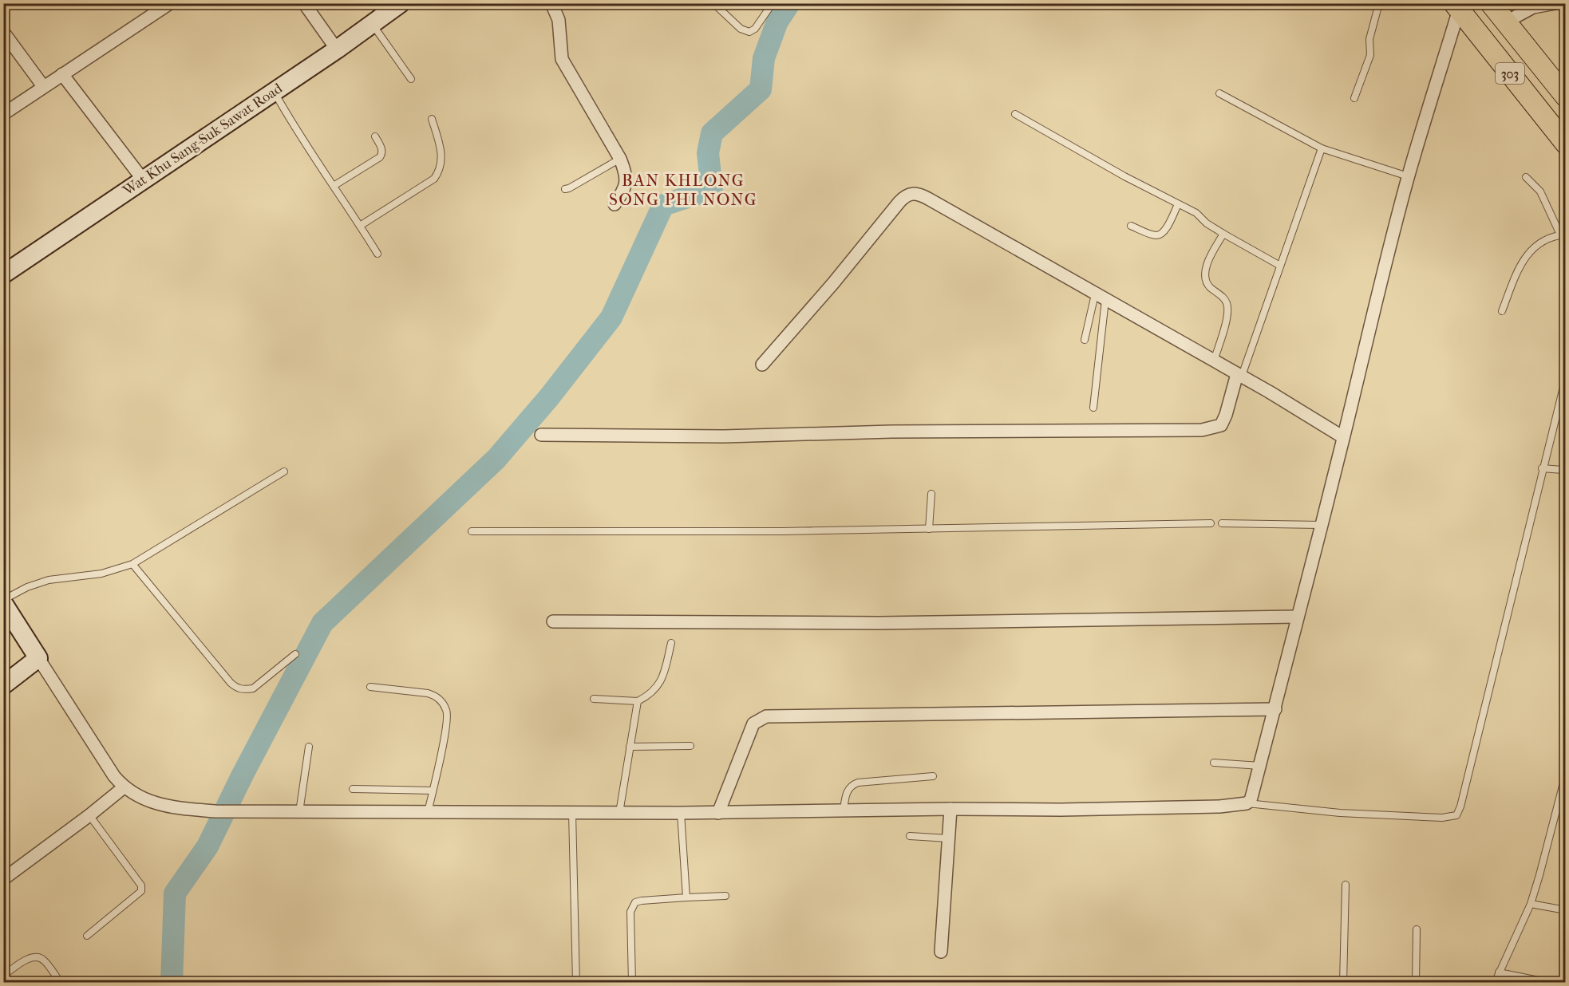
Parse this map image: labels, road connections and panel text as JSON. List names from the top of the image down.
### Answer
{
  "streets": {
    "main road": ["303"],
    "street": ["Wat Khu Sang-Suk Sawat Road"]
  },
  "districts": ["BAN KHLONG SONG PHI NONG"]
}
